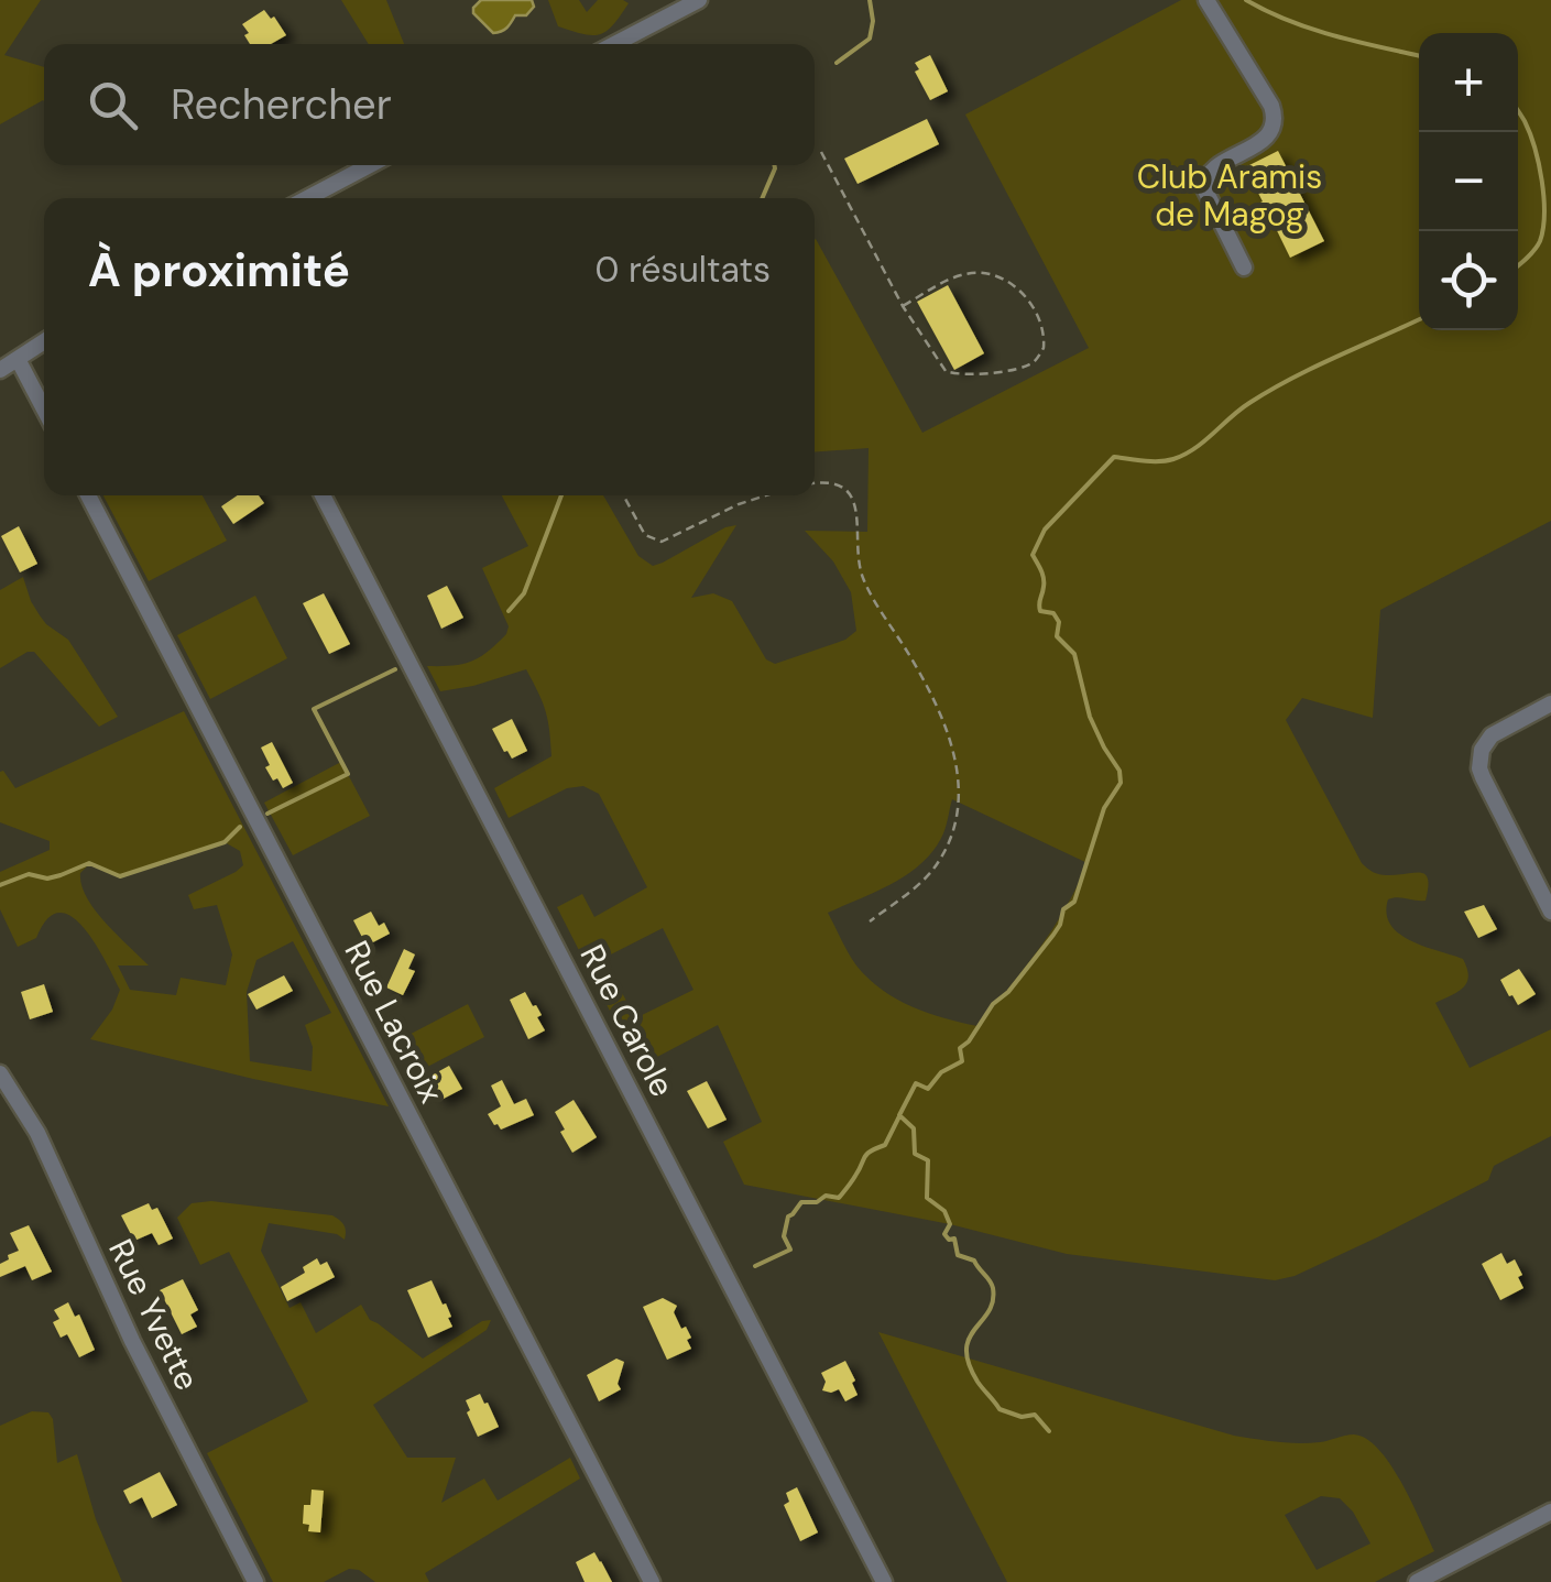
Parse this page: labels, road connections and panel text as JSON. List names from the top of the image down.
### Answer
{
  "streets": {
    "street": ["Rue Carole", "Rue Lacroix", "Rue Yvette"]
  },
  "parks": ["Club Aramis de Magog"],
  "page": {
    "map_buttons": ["+", "−"],
    "search": "Rechercher",
    "heading": ["À proximité", "0 résultats"]
  }
}
